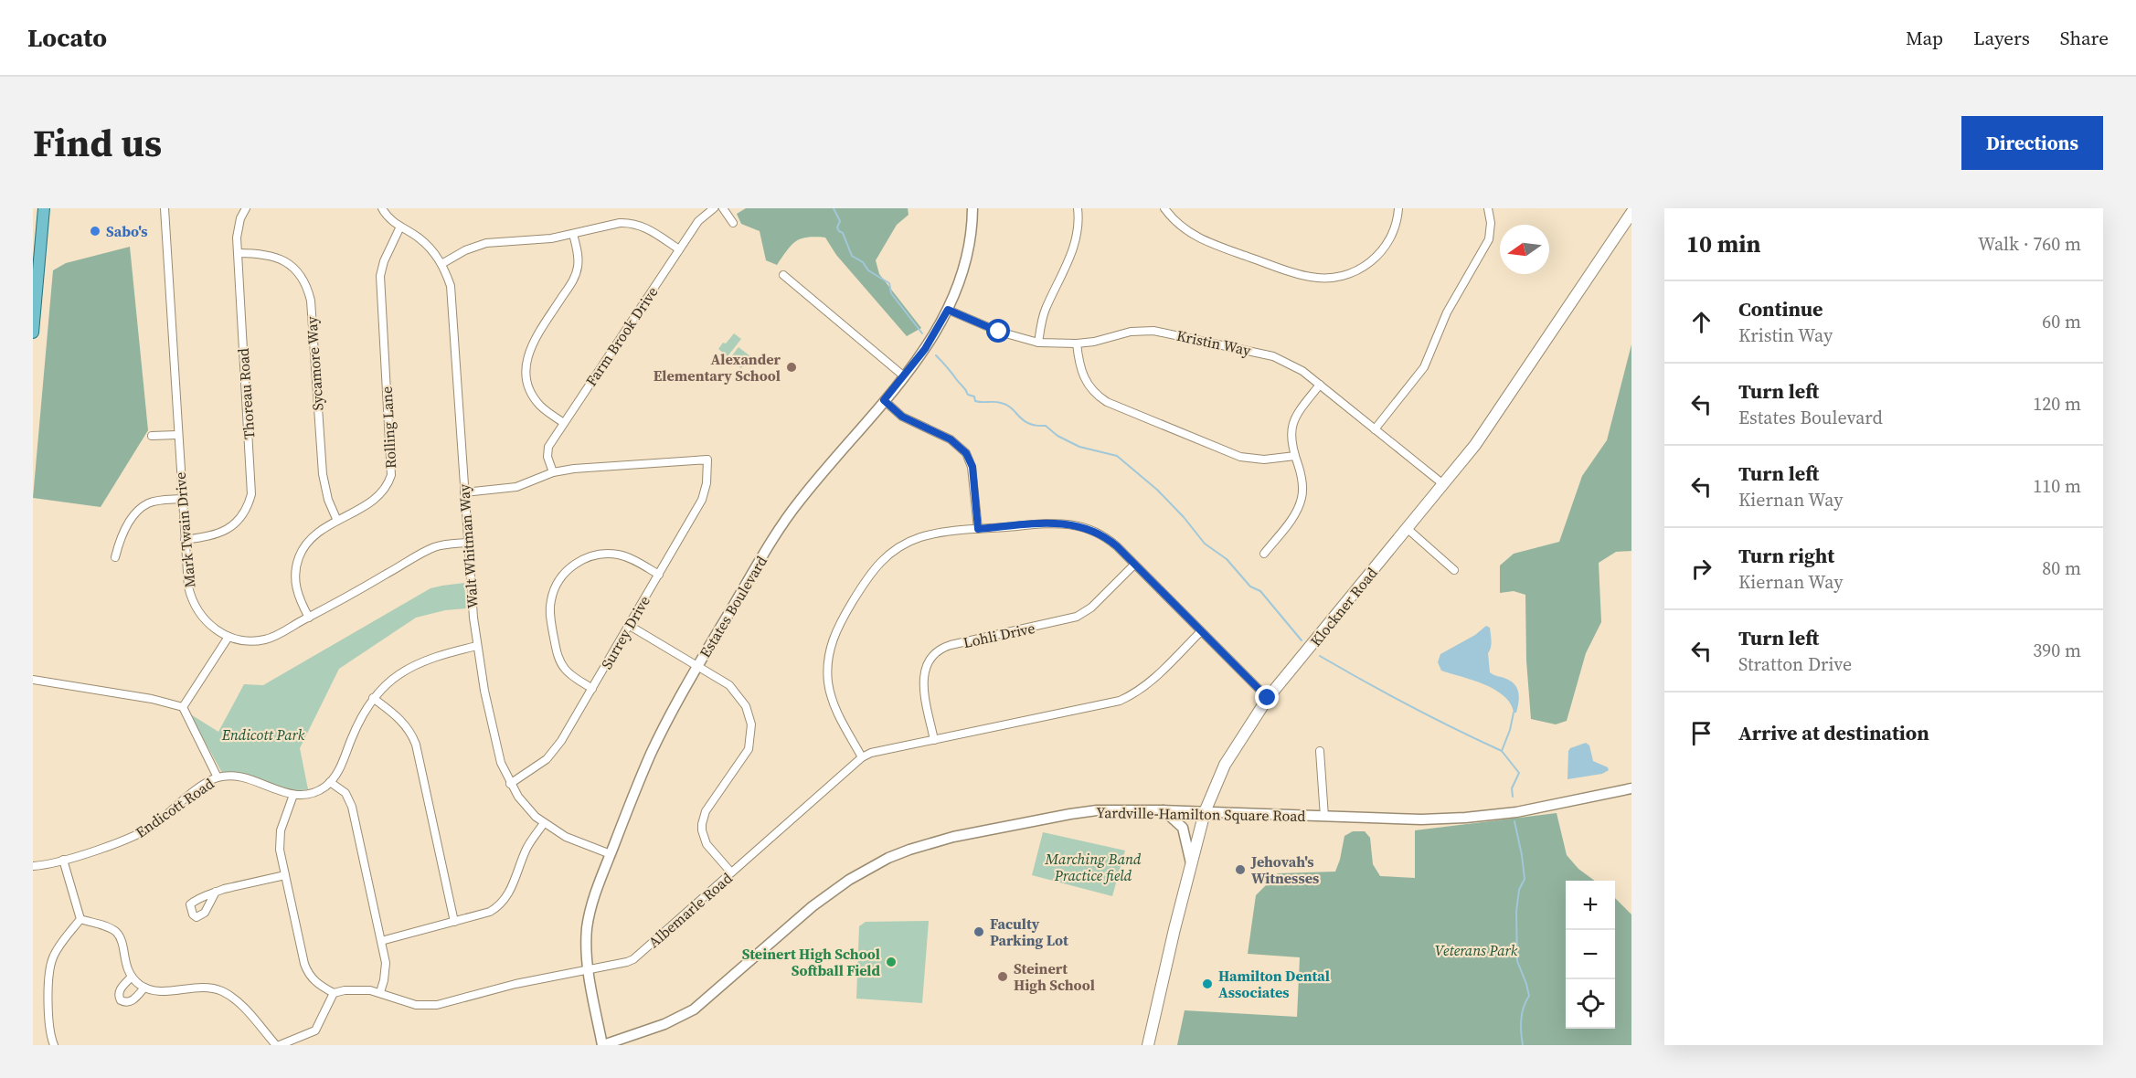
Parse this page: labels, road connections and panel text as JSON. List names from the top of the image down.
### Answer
{
  "streets": {
    "main road": ["Klockner Road"],
    "street": [
      "Farm Brook Drive",
      "Kristin Way",
      "Sycamore Way",
      "Thoreau Road",
      "Rolling Lane",
      "Mark Twain Drive",
      "Walt Whitman Way",
      "Estates Boulevard",
      "Surrey Drive",
      "Lohli Drive",
      "Endicott Road",
      "Yardville-Hamilton Square Road",
      "Albemarle Road"
    ]
  },
  "crossings": [
    ["Farm Brook Drive", "Surrey Drive"],
    ["Kristin Way", "Estates Boulevard"],
    ["Kristin Way", "Klockner Road"],
    ["Sycamore Way", "Thoreau Road"],
    ["Sycamore Way", "Rolling Lane"],
    ["Thoreau Road", "Mark Twain Drive"],
    ["Rolling Lane", "Mark Twain Drive"],
    ["Rolling Lane", "Walt Whitman Way"],
    ["Mark Twain Drive", "Walt Whitman Way"],
    ["Walt Whitman Way", "Estates Boulevard"],
    ["Walt Whitman Way", "Surrey Drive"],
    ["Estates Boulevard", "Yardville-Hamilton Square Road"],
    ["Estates Boulevard", "Albemarle Road"],
    ["Klockner Road", "Yardville-Hamilton Square Road"],
    ["Lohli Drive", "Albemarle Road"]
  ],
  "parks": ["Endicott Park", "Marching Band Practice field", "Veterans Park"],
  "places": [
    "Sabo's",
    "Alexander Elementary School",
    "Jehovah's Witnesses",
    "Faculty Parking Lot",
    "Steinert High School Softball Field",
    "Steinert High School",
    "Hamilton Dental Associates"
  ],
  "north": "left",
  "page": {
    "header": "Locato",
    "nav": ["Map", "Layers", "Share"],
    "title": "Find us",
    "buttons": "Directions",
    "heading": ["10 min", "Walk · 760 m"],
    "list": [
      ["Continue", "Kristin Way", "60 m"],
      ["Turn left", "Estates Boulevard", "120 m"],
      ["Turn left", "Kiernan Way", "110 m"],
      ["Turn right", "Kiernan Way", "80 m"],
      ["Turn left", "Stratton Drive", "390 m"],
      "Arrive at destination"
    ],
    "map_buttons": ["+", "−"]
  }
}
